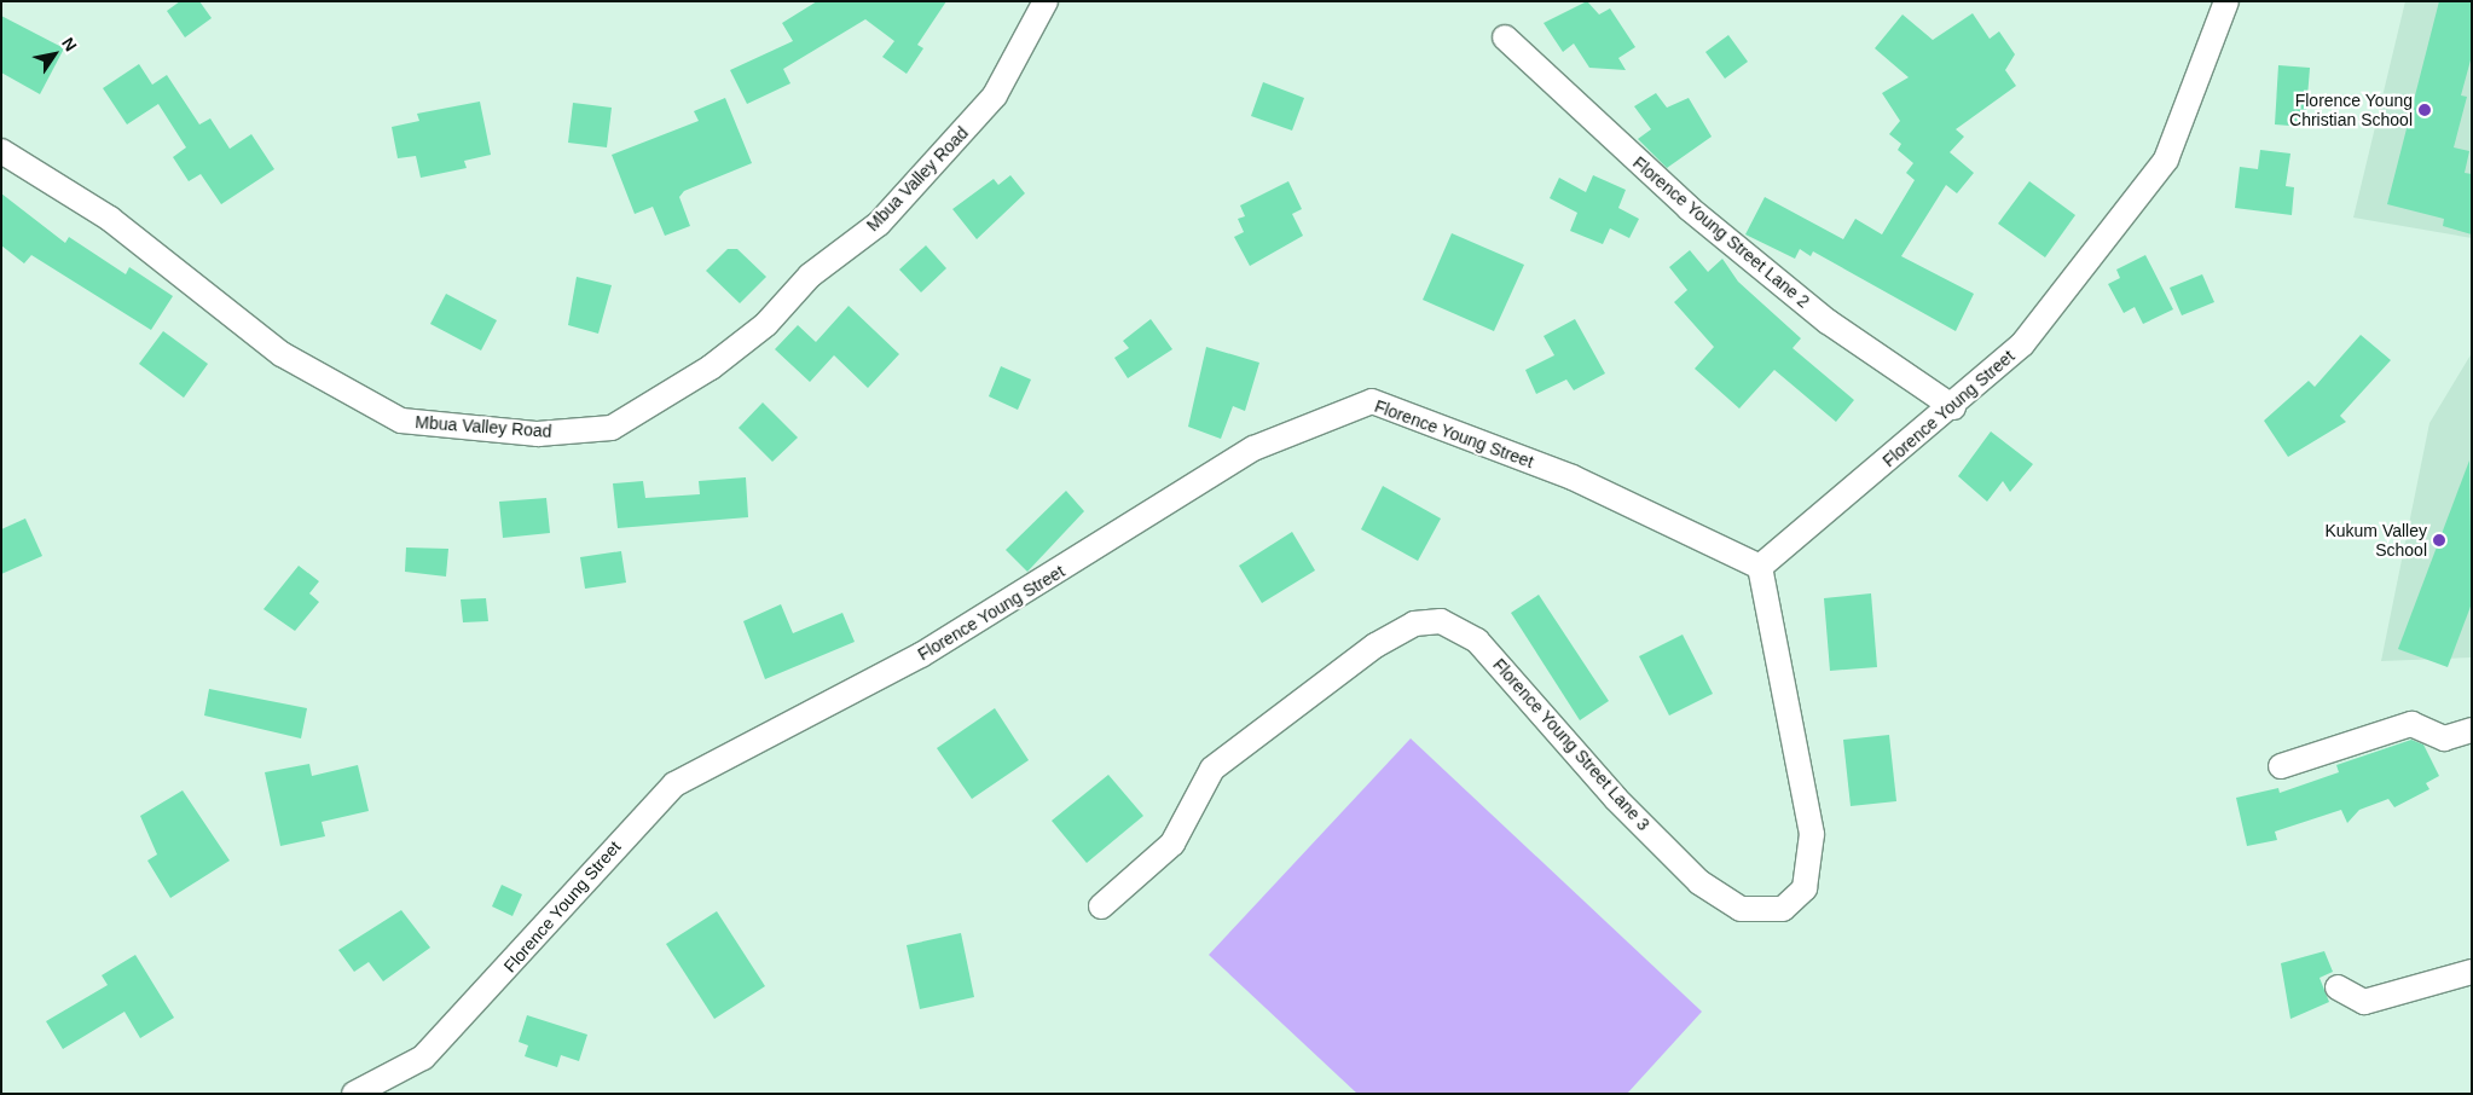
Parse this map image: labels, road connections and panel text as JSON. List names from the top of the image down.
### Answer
{
  "streets": {
    "street": [
      "Mbua Valley Road",
      "Florence Young Street Lane 2",
      "Florence Young Street",
      "Florence Young Street Lane 3"
    ]
  },
  "crossings": [
    ["Florence Young Street Lane 2", "Florence Young Street"],
    ["Florence Young Street", "Florence Young Street Lane 3"]
  ],
  "places": ["Florence Young Christian School", "Kukum Valley School"],
  "north": "top right"
}
